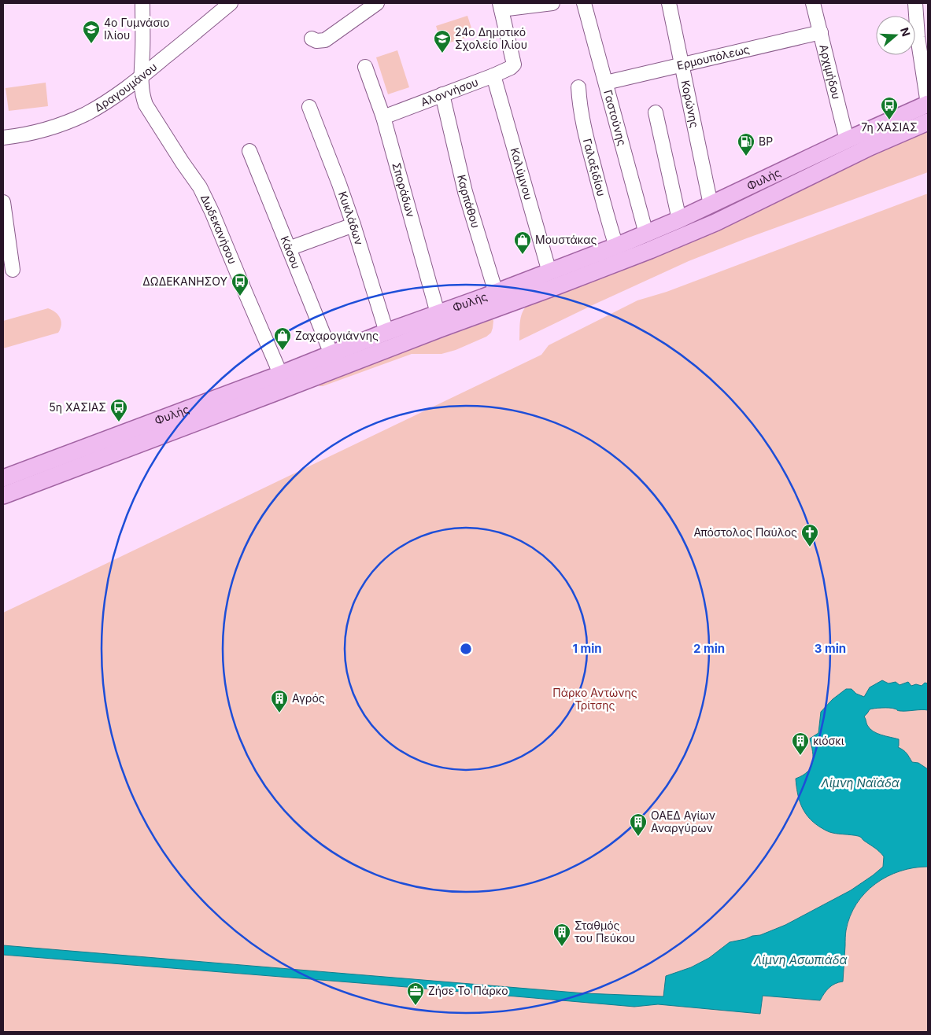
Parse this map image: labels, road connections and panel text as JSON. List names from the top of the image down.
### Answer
{
  "streets": {
    "main road": ["Φυλής"],
    "street": [
      "Ερμουπόλεως",
      "Αρχιμήδου",
      "Δραγουμάνου",
      "Αλοννήσου",
      "Κορώνης",
      "Γαστούνης",
      "Γαλαξιδίου",
      "Καλύμνου",
      "Σποράδων",
      "Καρπάθου",
      "Κυκλάδων",
      "Δωδεκανήσου",
      "Κάσου"
    ]
  },
  "crossings": [
    ["Ερμουπόλεως", "Αρχιμήδου"],
    ["Ερμουπόλεως", "Κορώνης"],
    ["Ερμουπόλεως", "Γαστούνης"],
    ["Αρχιμήδου", "Φυλής"],
    ["Δραγουμάνου", "Δωδεκανήσου"],
    ["Αλοννήσου", "Καλύμνου"],
    ["Αλοννήσου", "Σποράδων"],
    ["Αλοννήσου", "Καρπάθου"],
    ["Κορώνης", "Φυλής"],
    ["Γαστούνης", "Φυλής"],
    ["Γαλαξιδίου", "Φυλής"],
    ["Καλύμνου", "Φυλής"],
    ["Φυλής", "Σποράδων"],
    ["Φυλής", "Καρπάθου"],
    ["Φυλής", "Κυκλάδων"],
    ["Φυλής", "Δωδεκανήσου"],
    ["Φυλής", "Κάσου"]
  ],
  "water": ["Λίμνη Ναϊάδα", "Λίμνη Ασωπιάδα"],
  "parks": ["Πάρκο Αντώνης Τρίτσης"],
  "places": {
    "school or university": ["4ο Γυμνάσιο Ιλίου", "24ο Δημοτικό Σχολείο Ιλίου"],
    "bus stop": ["7η ΧΑΣΙΑΣ", "ΔΩΔΕΚΑΝΗΣΟΥ", "5η ΧΑΣΙΑΣ"],
    "fuel station": ["BP"],
    "shop": ["Μουστάκας", "Ζαχαρογιάννης"],
    "church": ["Απόστολος Παύλος"],
    "building": [
      "Αγρός",
      "κιόσκι",
      "ΟΑΕΔ Αγίων Αναργύρων",
      "Σταθμός του Πεύκου"
    ],
    "office": ["Ζήσε Το Πάρκο"]
  },
  "north": "right",
  "rings": ["1 min", "2 min", "3 min"]
}
